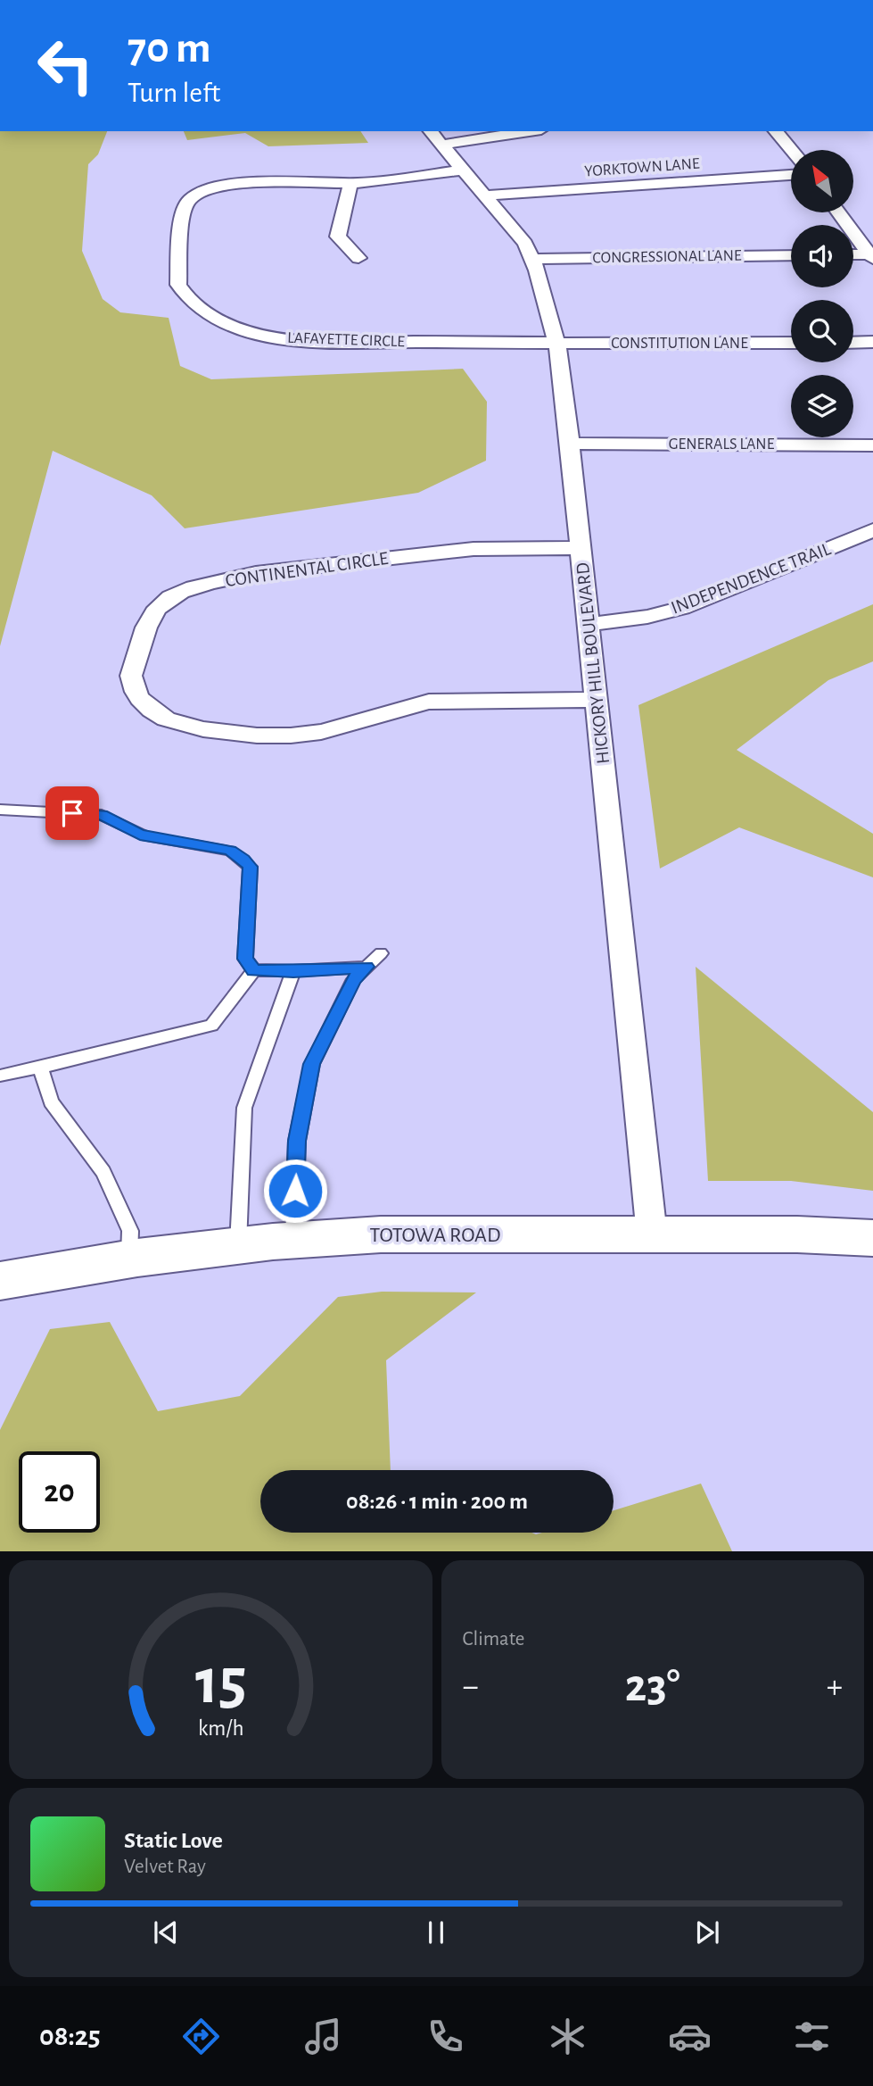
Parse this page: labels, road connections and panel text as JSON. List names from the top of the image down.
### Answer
{
  "streets": {
    "main road": ["TOTOWA ROAD"],
    "street": [
      "YORKTOWN LANE",
      "CONGRESSIONAL LANE",
      "LAFAYETTE CIRCLE",
      "CONSTITUTION LANE",
      "GENERALS LANE",
      "CONTINENTAL CIRCLE",
      "INDEPENDENCE TRAIL",
      "HICKORY HILL BOULEVARD"
    ]
  },
  "crossings": [
    ["YORKTOWN LANE", "HICKORY HILL BOULEVARD"],
    ["CONGRESSIONAL LANE", "HICKORY HILL BOULEVARD"],
    ["LAFAYETTE CIRCLE", "CONSTITUTION LANE"],
    ["LAFAYETTE CIRCLE", "HICKORY HILL BOULEVARD"],
    ["CONSTITUTION LANE", "HICKORY HILL BOULEVARD"],
    ["GENERALS LANE", "HICKORY HILL BOULEVARD"],
    ["CONTINENTAL CIRCLE", "HICKORY HILL BOULEVARD"],
    ["INDEPENDENCE TRAIL", "HICKORY HILL BOULEVARD"],
    ["HICKORY HILL BOULEVARD", "TOTOWA ROAD"]
  ],
  "north": "top left",
  "page": {
    "turn": ["70 m", "Turn left"],
    "limit": "20",
    "trip": "08:26 · 1 min · 200 m",
    "tile": "Climate",
    "heat": ["−", "23°", "+"],
    "song": ["Static Love", "Velvet Ray"],
    "tabs": "08:25",
    "gauge": ["15", "km/h"]
  }
}
